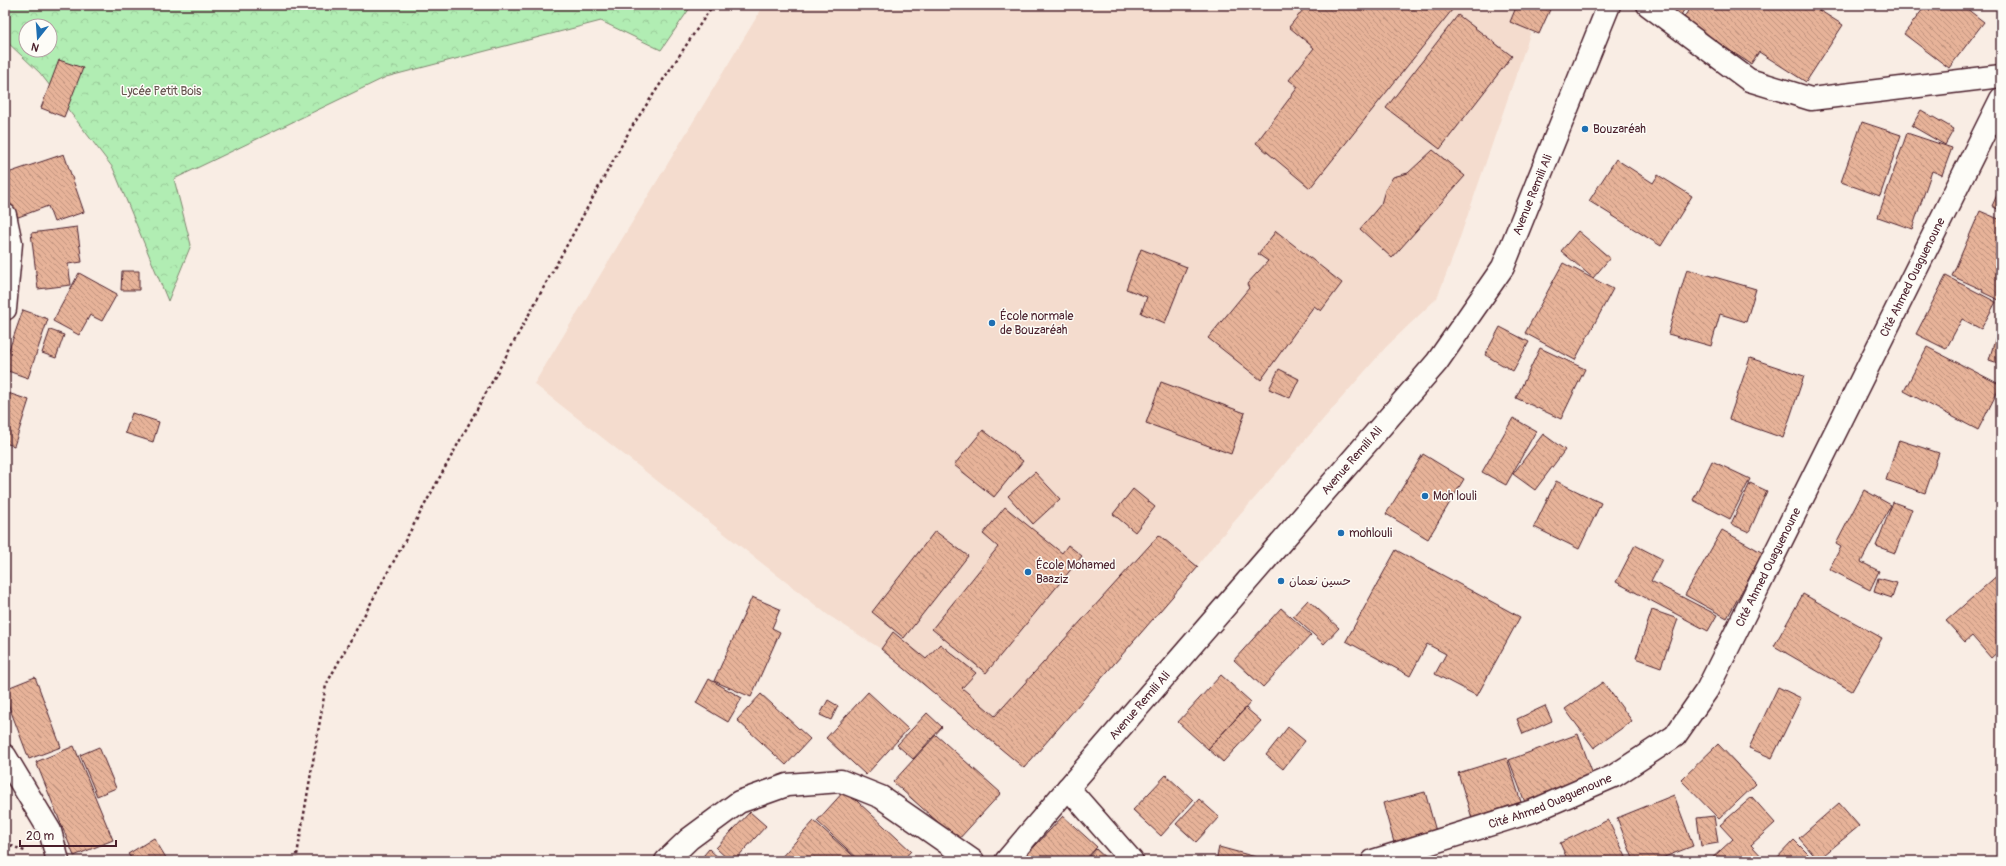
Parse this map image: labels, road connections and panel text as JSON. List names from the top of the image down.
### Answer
{
  "streets": {
    "street": ["Avenue Remili Ali", "Cité Ahmed Ouaguenoune"]
  },
  "parks": ["Lycée Petit Bois"],
  "places": [
    "Bouzaréah",
    "École normale de Bouzaréah",
    "Moh louli",
    "mohlouli",
    "École Mohamed Baaziz",
    "حسين نعمان"
  ],
  "scale_bar": "20 m",
  "north": "bottom"
}
